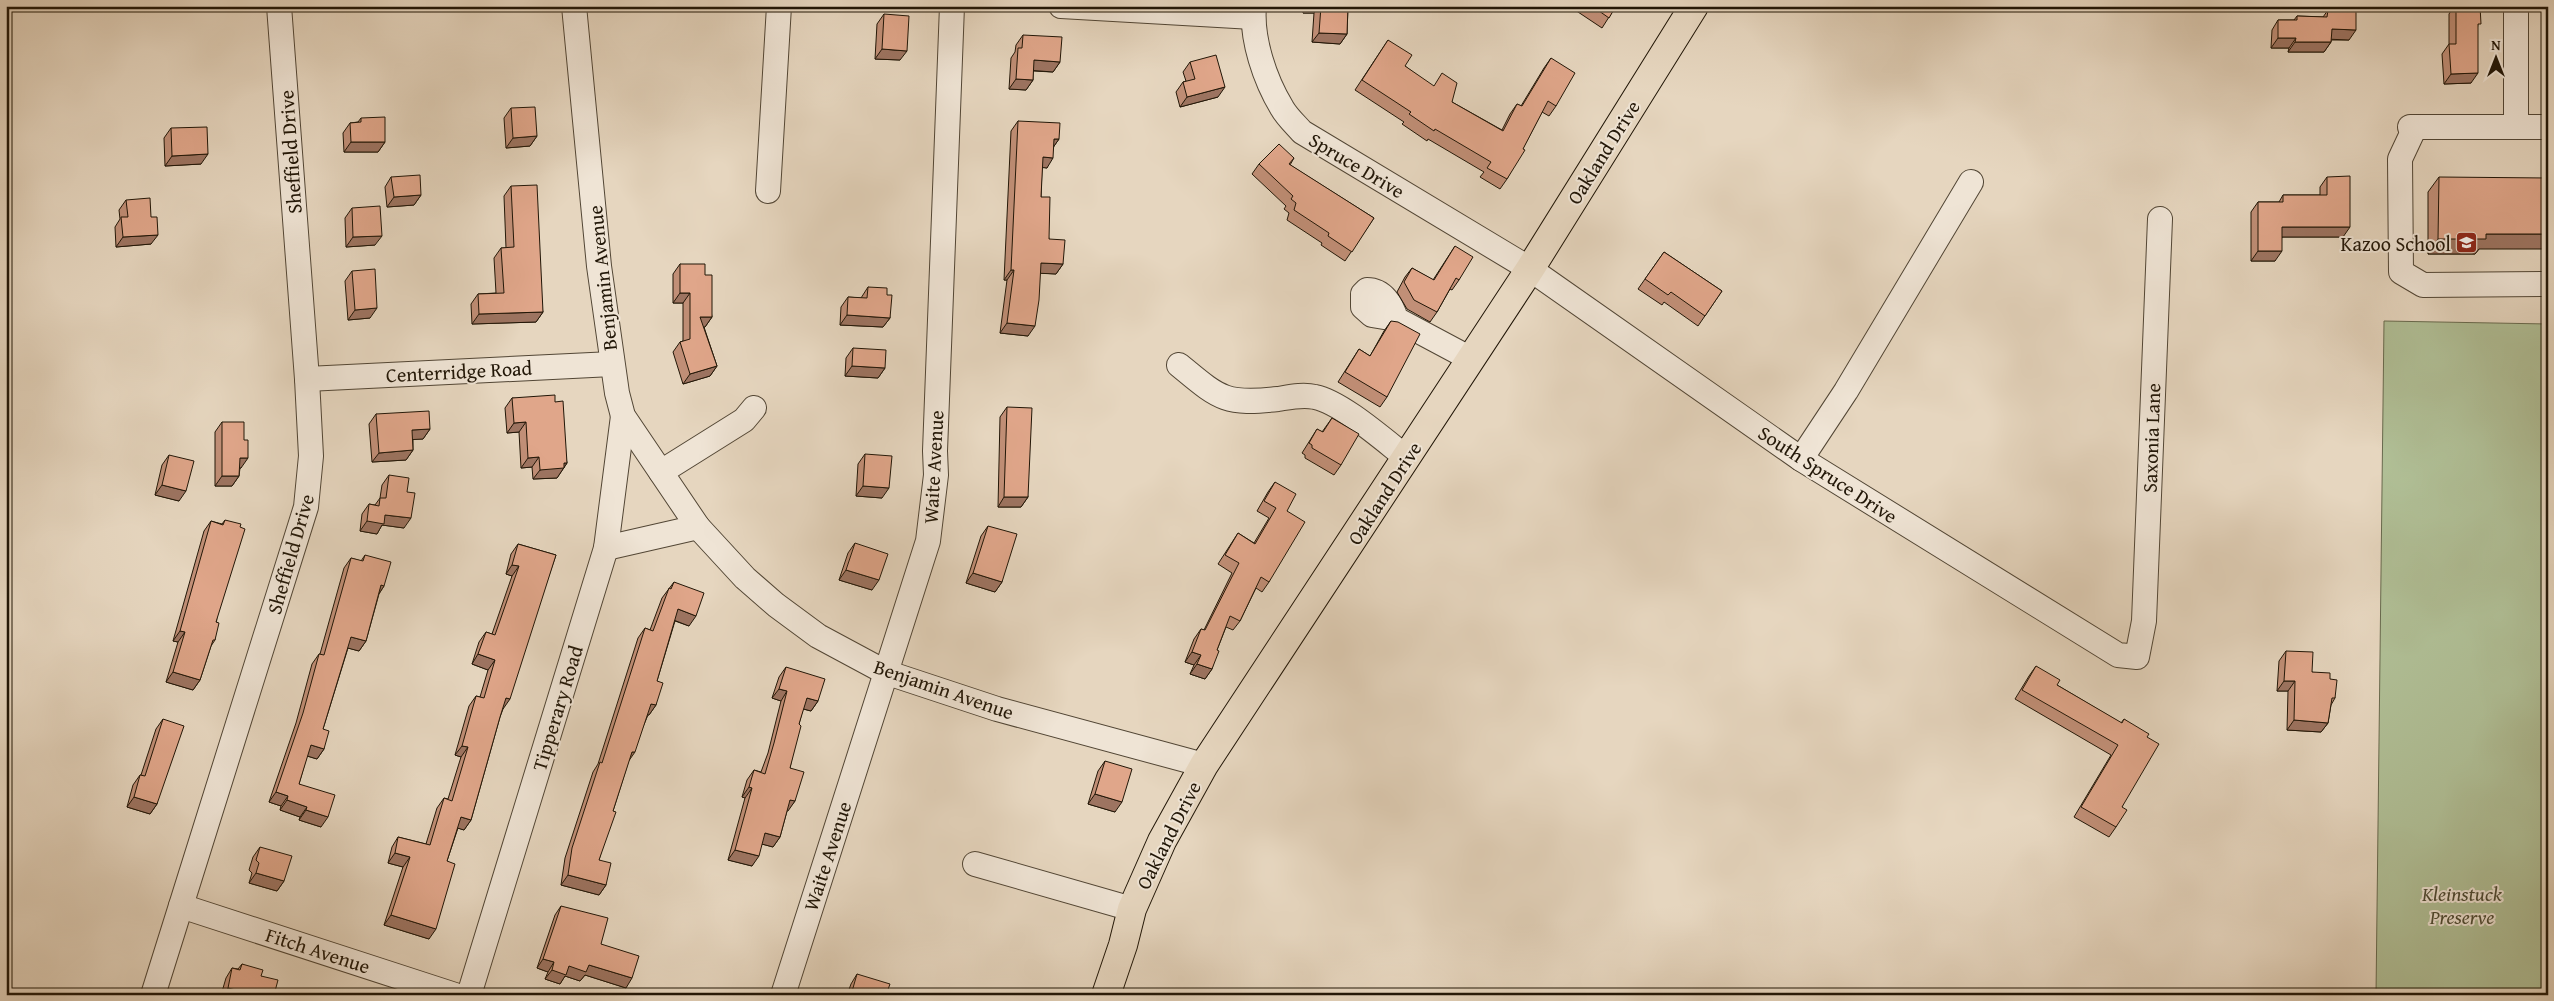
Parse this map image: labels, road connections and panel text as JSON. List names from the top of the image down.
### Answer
{
  "streets": {
    "main road": ["Oakland Drive"],
    "street": [
      "Sheffield Drive",
      "Spruce Drive",
      "Benjamin Avenue",
      "Centerridge Road",
      "Saxonia Lane",
      "Waite Avenue",
      "South Spruce Drive",
      "Tipperary Road",
      "Fitch Avenue"
    ]
  },
  "crossings": [
    ["Sheffield Drive", "Centerridge Road"],
    ["Sheffield Drive", "Fitch Avenue"],
    ["Oakland Drive", "Spruce Drive"],
    ["Oakland Drive", "Benjamin Avenue"],
    ["Oakland Drive", "South Spruce Drive"],
    ["Spruce Drive", "South Spruce Drive"],
    ["Benjamin Avenue", "Centerridge Road"],
    ["Benjamin Avenue", "Waite Avenue"],
    ["Benjamin Avenue", "Tipperary Road"],
    ["Saxonia Lane", "South Spruce Drive"]
  ],
  "parks": ["Kleinstuck Preserve"],
  "places": {
    "school or university": ["Kazoo School"]
  },
  "north": "top"
}
